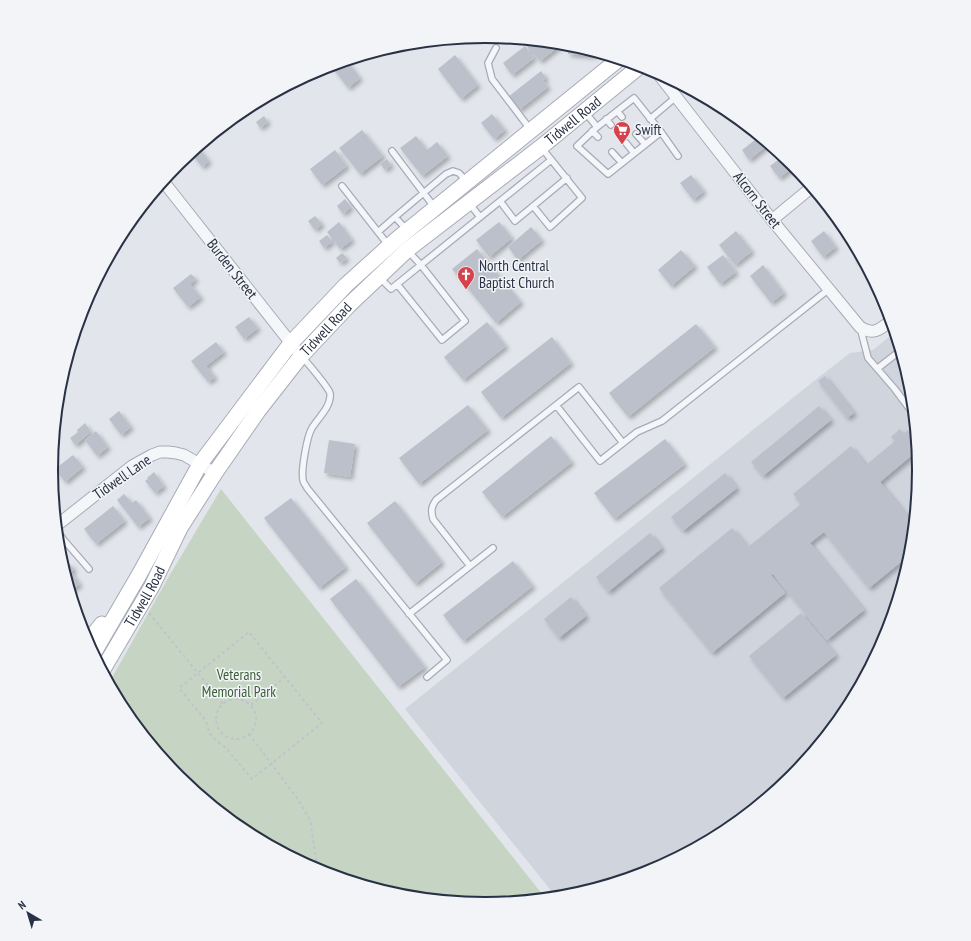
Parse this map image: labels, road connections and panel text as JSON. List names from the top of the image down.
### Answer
{
  "streets": {
    "main road": ["Tidwell Road"],
    "street": ["Alcorn Street", "Burden Street", "Tidwell Lane"]
  },
  "crossings": [
    ["Tidwell Road", "Burden Street"],
    ["Tidwell Road", "Tidwell Lane"]
  ],
  "parks": ["Veterans Memorial Park"],
  "places": {
    "supermarket": ["Swift"],
    "church": ["North Central Baptist Church"]
  },
  "north": "top left"
}
